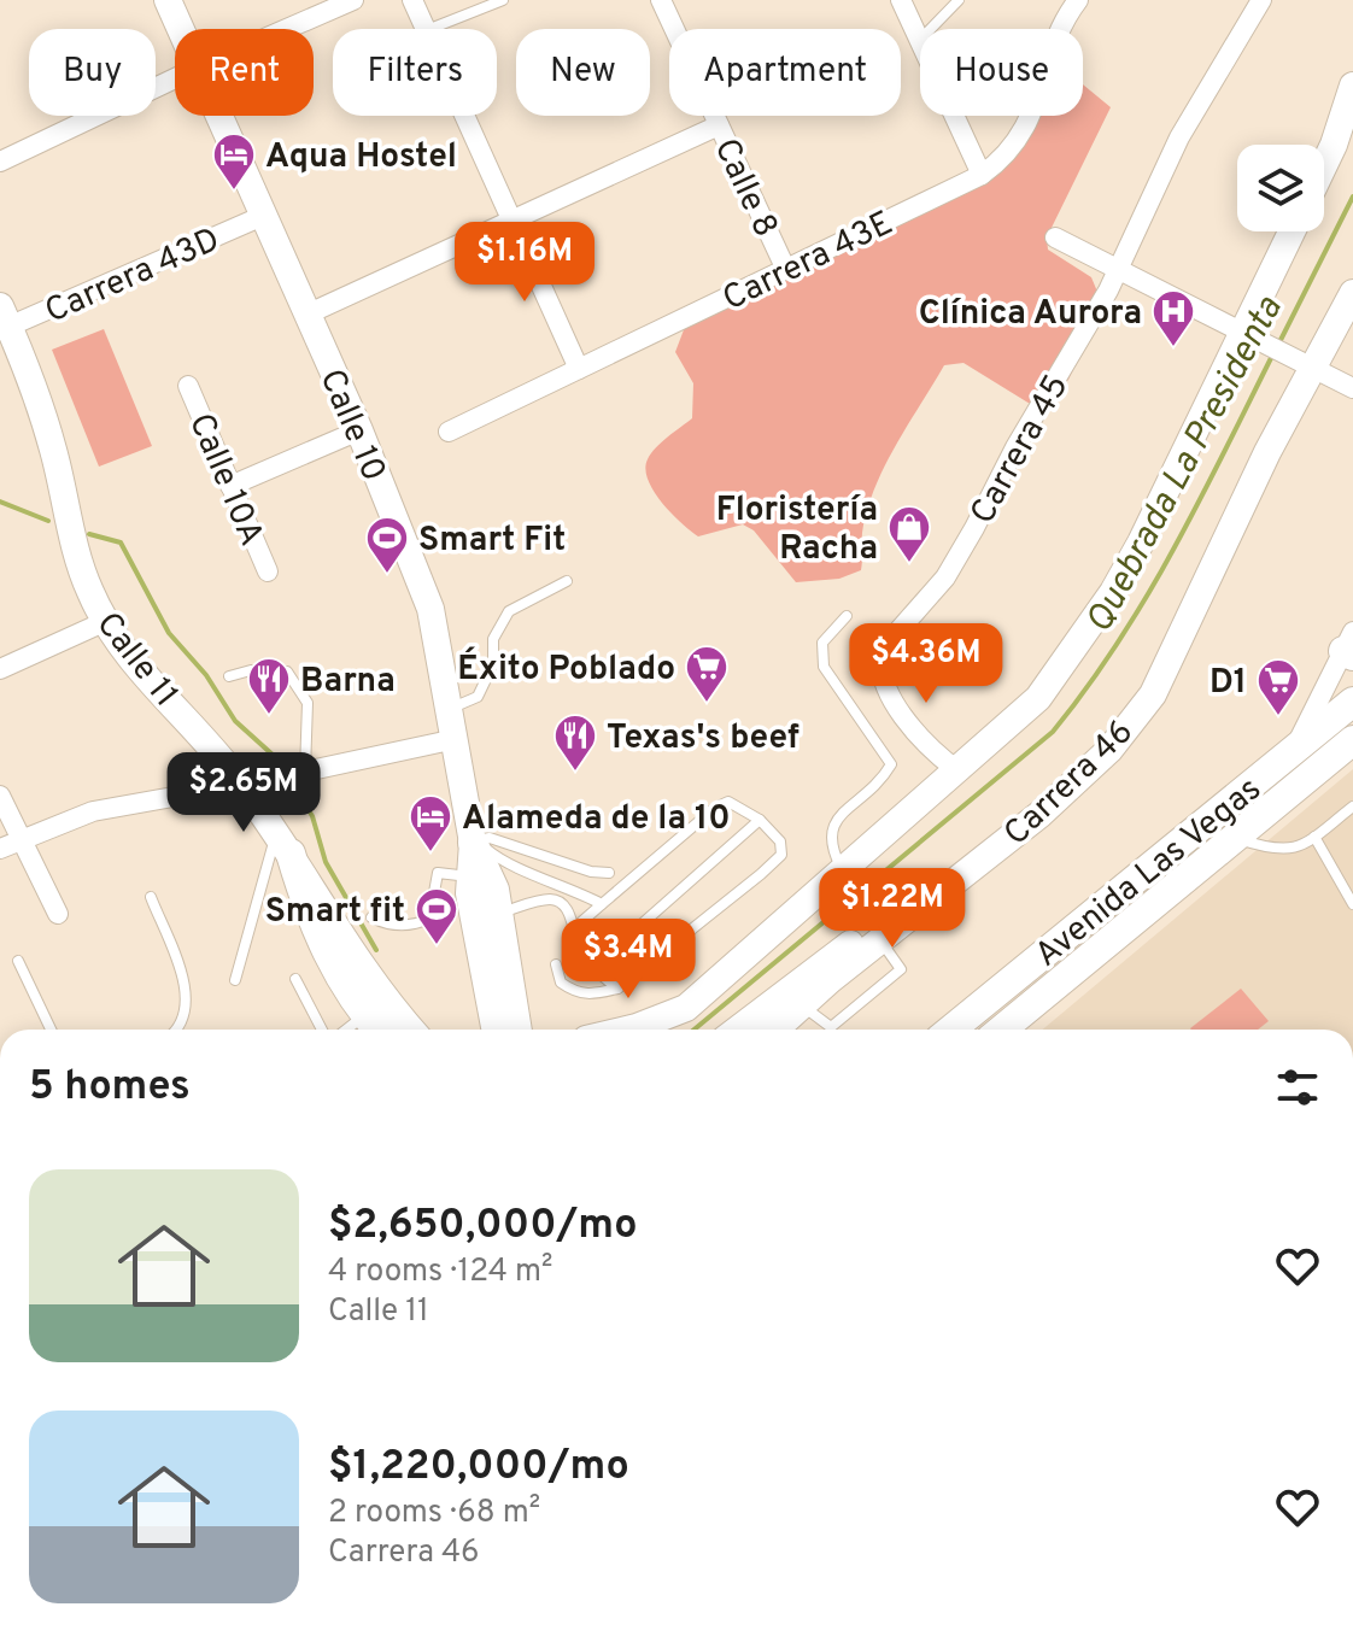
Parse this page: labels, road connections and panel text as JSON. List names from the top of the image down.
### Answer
{
  "streets": {
    "main road": ["Avenida Las Vegas"],
    "street": [
      "Calle 8",
      "Carrera 43E",
      "Carrera 43D",
      "Calle 10",
      "Carrera 45",
      "Calle 10A",
      "Calle 11",
      "Carrera 46"
    ]
  },
  "crossings": [
    ["Calle 8", "Carrera 43E"],
    ["Carrera 43D", "Calle 10"],
    ["Carrera 43D", "Calle 11"]
  ],
  "water": ["Quebrada La Presidenta"],
  "places": {
    "hotel": ["Aqua Hostel", "Alameda de la 10"],
    "hospital": ["Clínica Aurora"],
    "shop": ["Floristería Racha"],
    "sports": ["Smart Fit", "Smart fit"],
    "supermarket": ["Éxito Poblado", "D1"],
    "restaurant": ["Barna", "Texas's beef"]
  },
  "page": {
    "chip": [
      "Buy",
      "Rent",
      "Filters",
      "New",
      "Apartment",
      "House"
    ],
    "price": [
      "$1.16M",
      "$4.36M",
      "$2.65M",
      "$1.22M",
      "$3.4M"
    ],
    "heading": "5 homes",
    "list": [
      {
        "name": "$2,650,000/mo",
        "note": "4 rooms · 124 m² · Calle 11"
      },
      {
        "name": "$1,220,000/mo",
        "note": "2 rooms · 68 m² · Carrera 46"
      }
    ]
  }
}
